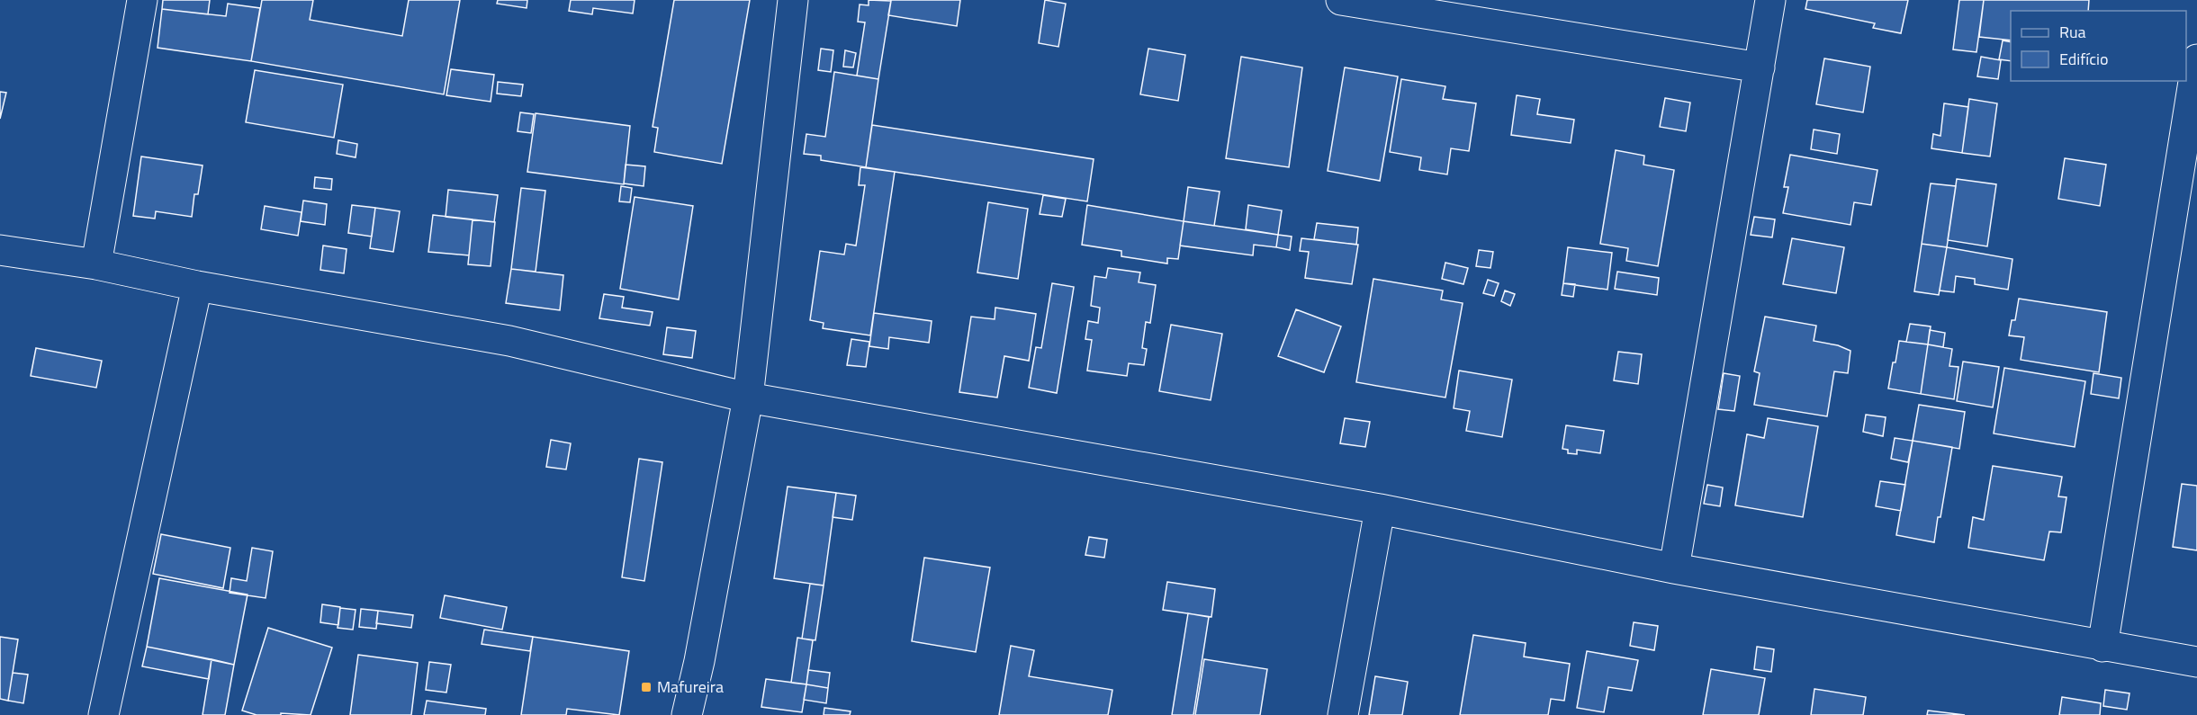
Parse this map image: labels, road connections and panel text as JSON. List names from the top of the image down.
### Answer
{
  "places": {
    "transit": ["Mafureira"]
  },
  "legend": ["Rua", "Edifício"]
}
